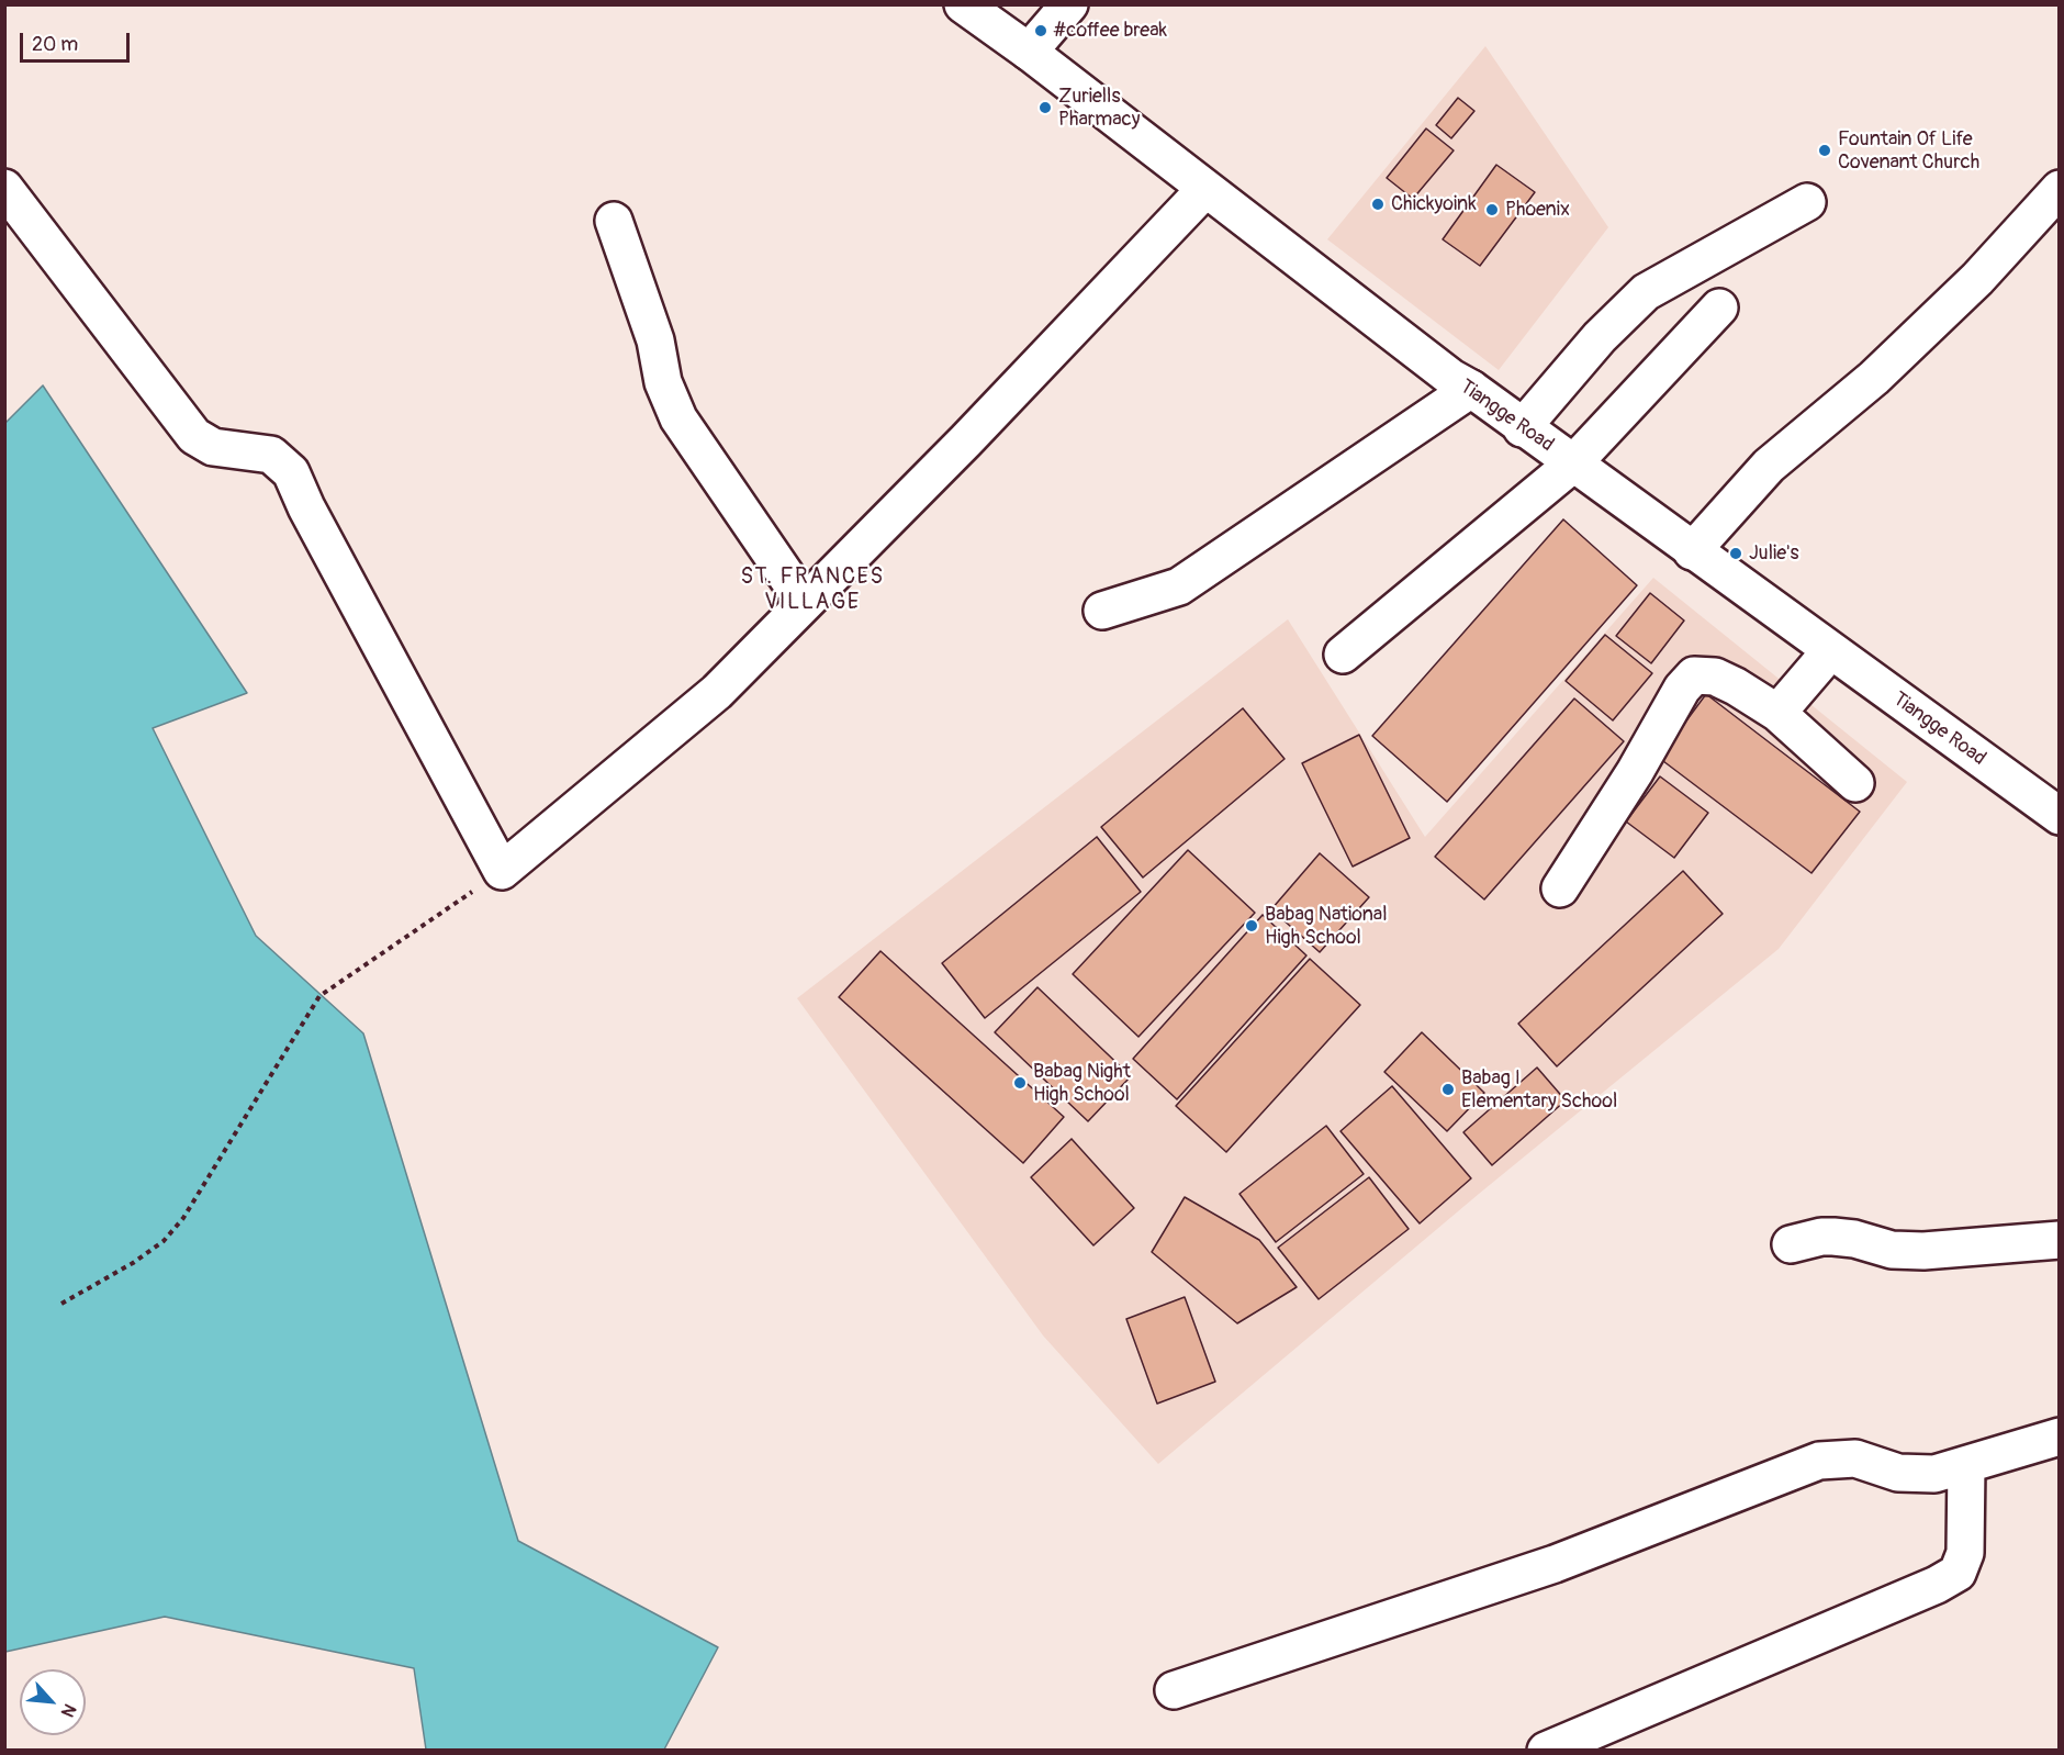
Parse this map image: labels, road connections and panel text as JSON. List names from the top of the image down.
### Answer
{
  "streets": {
    "street": ["Tiangge Road"]
  },
  "districts": ["ST. FRANCES VILLAGE"],
  "places": [
    "#coffee break",
    "Zuriells Pharmacy",
    "Fountain Of Life Covenant Church",
    "Chickyoink",
    "Phoenix",
    "Julie's",
    "Babag National High School",
    "Babag Night High School",
    "Babag I Elementary School"
  ],
  "scale_bar": "20 m",
  "north": "bottom right"
}
